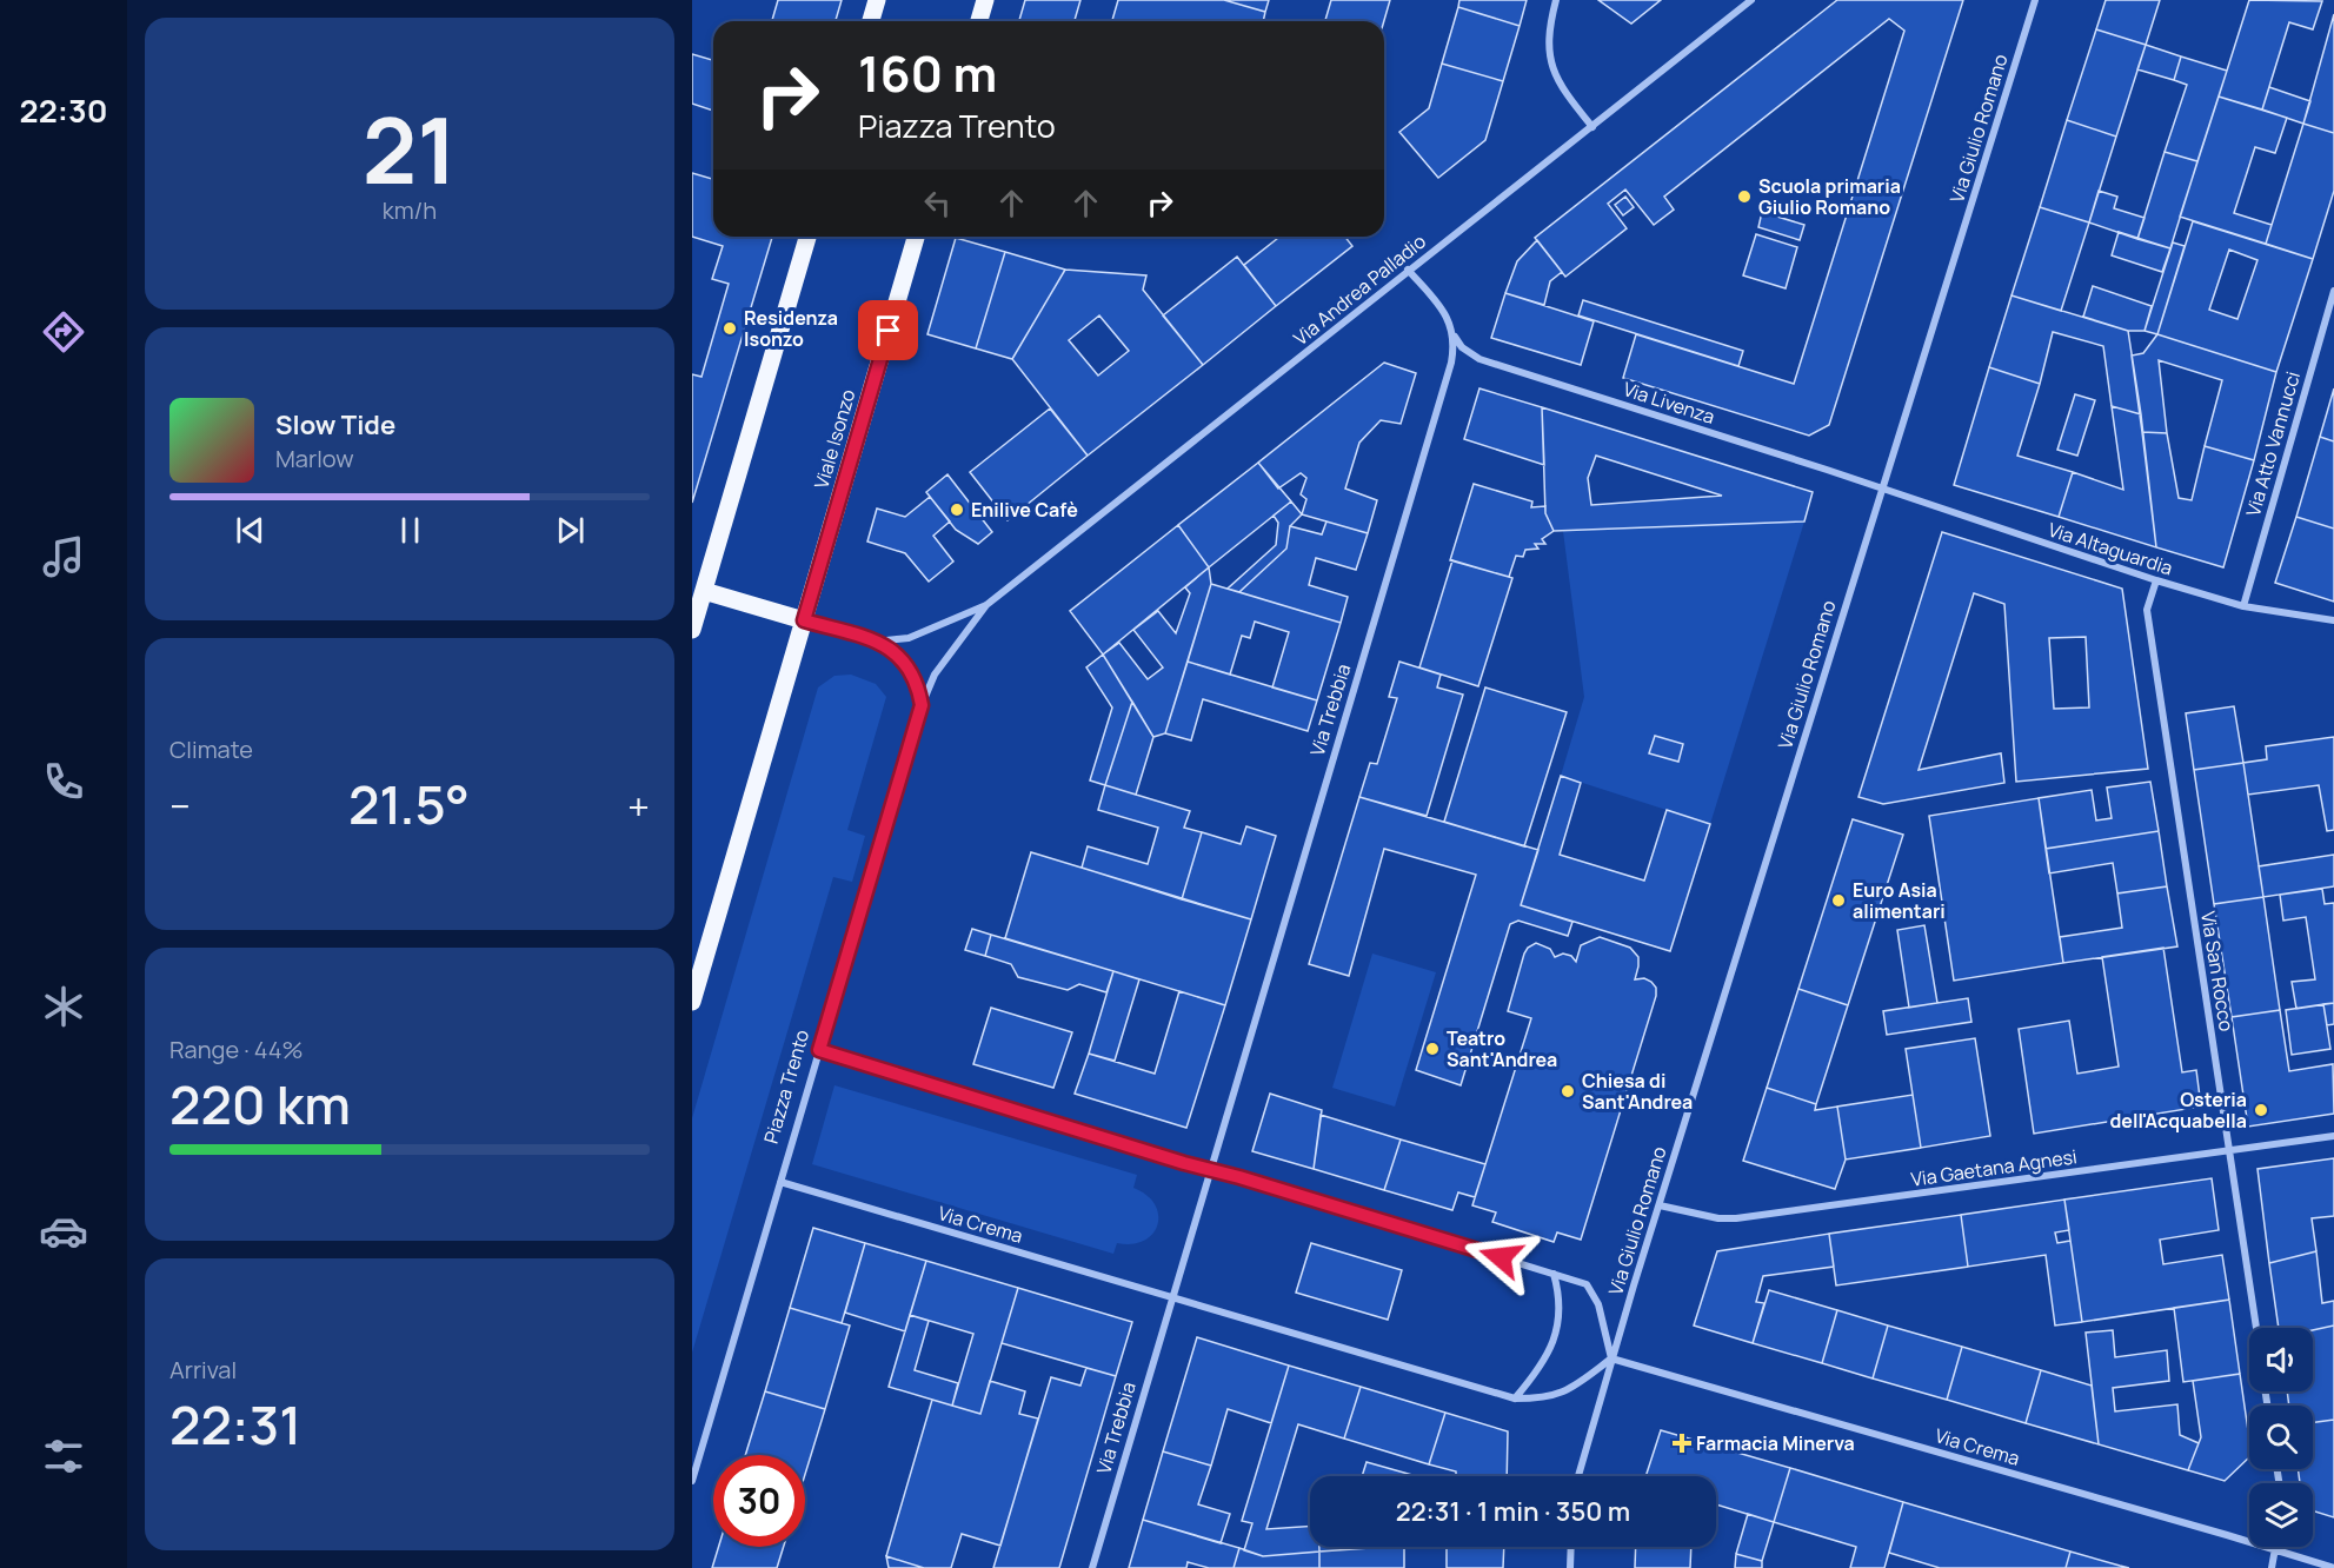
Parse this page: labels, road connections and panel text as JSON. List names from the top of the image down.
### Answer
{
  "streets": {
    "main road": ["Viale Isonzo"],
    "street": [
      "Via Giulio Romano",
      "Via Andrea Palladio",
      "Via Livenza",
      "Via Atto Vannucci",
      "Via Altaguardia",
      "Via Trebbia",
      "Via San Rocco",
      "Piazza Trento",
      "Via Gaetana Agnesi",
      "Via Crema"
    ]
  },
  "crossings": [
    ["Via Giulio Romano", "Via Livenza"],
    ["Via Giulio Romano", "Via Altaguardia"],
    ["Via Giulio Romano", "Via Gaetana Agnesi"],
    ["Via Giulio Romano", "Via Crema"],
    ["Via Andrea Palladio", "Piazza Trento"],
    ["Via Livenza", "Via Altaguardia"],
    ["Via Livenza", "Via Trebbia"],
    ["Via Atto Vannucci", "Via Altaguardia"],
    ["Via Altaguardia", "Via San Rocco"],
    ["Via Trebbia", "Via Crema"],
    ["Via San Rocco", "Via Gaetana Agnesi"],
    ["Piazza Trento", "Via Crema"]
  ],
  "places": {
    "other": [
      "Scuola primaria Giulio Romano",
      "Residenza Isonzo",
      "Enilive Cafè",
      "Euro Asia alimentari",
      "Teatro Sant'Andrea",
      "Chiesa di Sant'Andrea",
      "Osteria dell'Acquabella"
    ],
    "health": ["Farmacia Minerva"]
  },
  "page": {
    "tabs": "22:30",
    "tile": [
      ["21", "km/h"],
      "Climate",
      ["Range · 44%", "220 km"],
      ["Arrival", "22:31"]
    ],
    "turn": ["160 m", "Piazza Trento"],
    "song": ["Slow Tide", "Marlow"],
    "heat": ["−", "21.5°", "+"],
    "limit": "30",
    "trip": "22:31 · 1 min · 350 m"
  }
}
